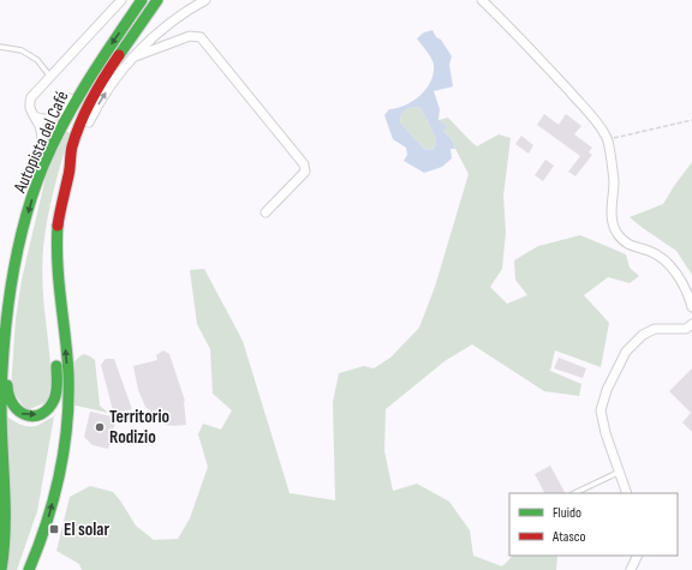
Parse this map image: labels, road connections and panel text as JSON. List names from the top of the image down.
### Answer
{
  "streets": {
    "highway": ["Autopista del Café"]
  },
  "places": {
    "other": ["Territorio Rodizio"],
    "transit": ["El solar"]
  },
  "legend": ["Fluido", "Atasco"]
}
